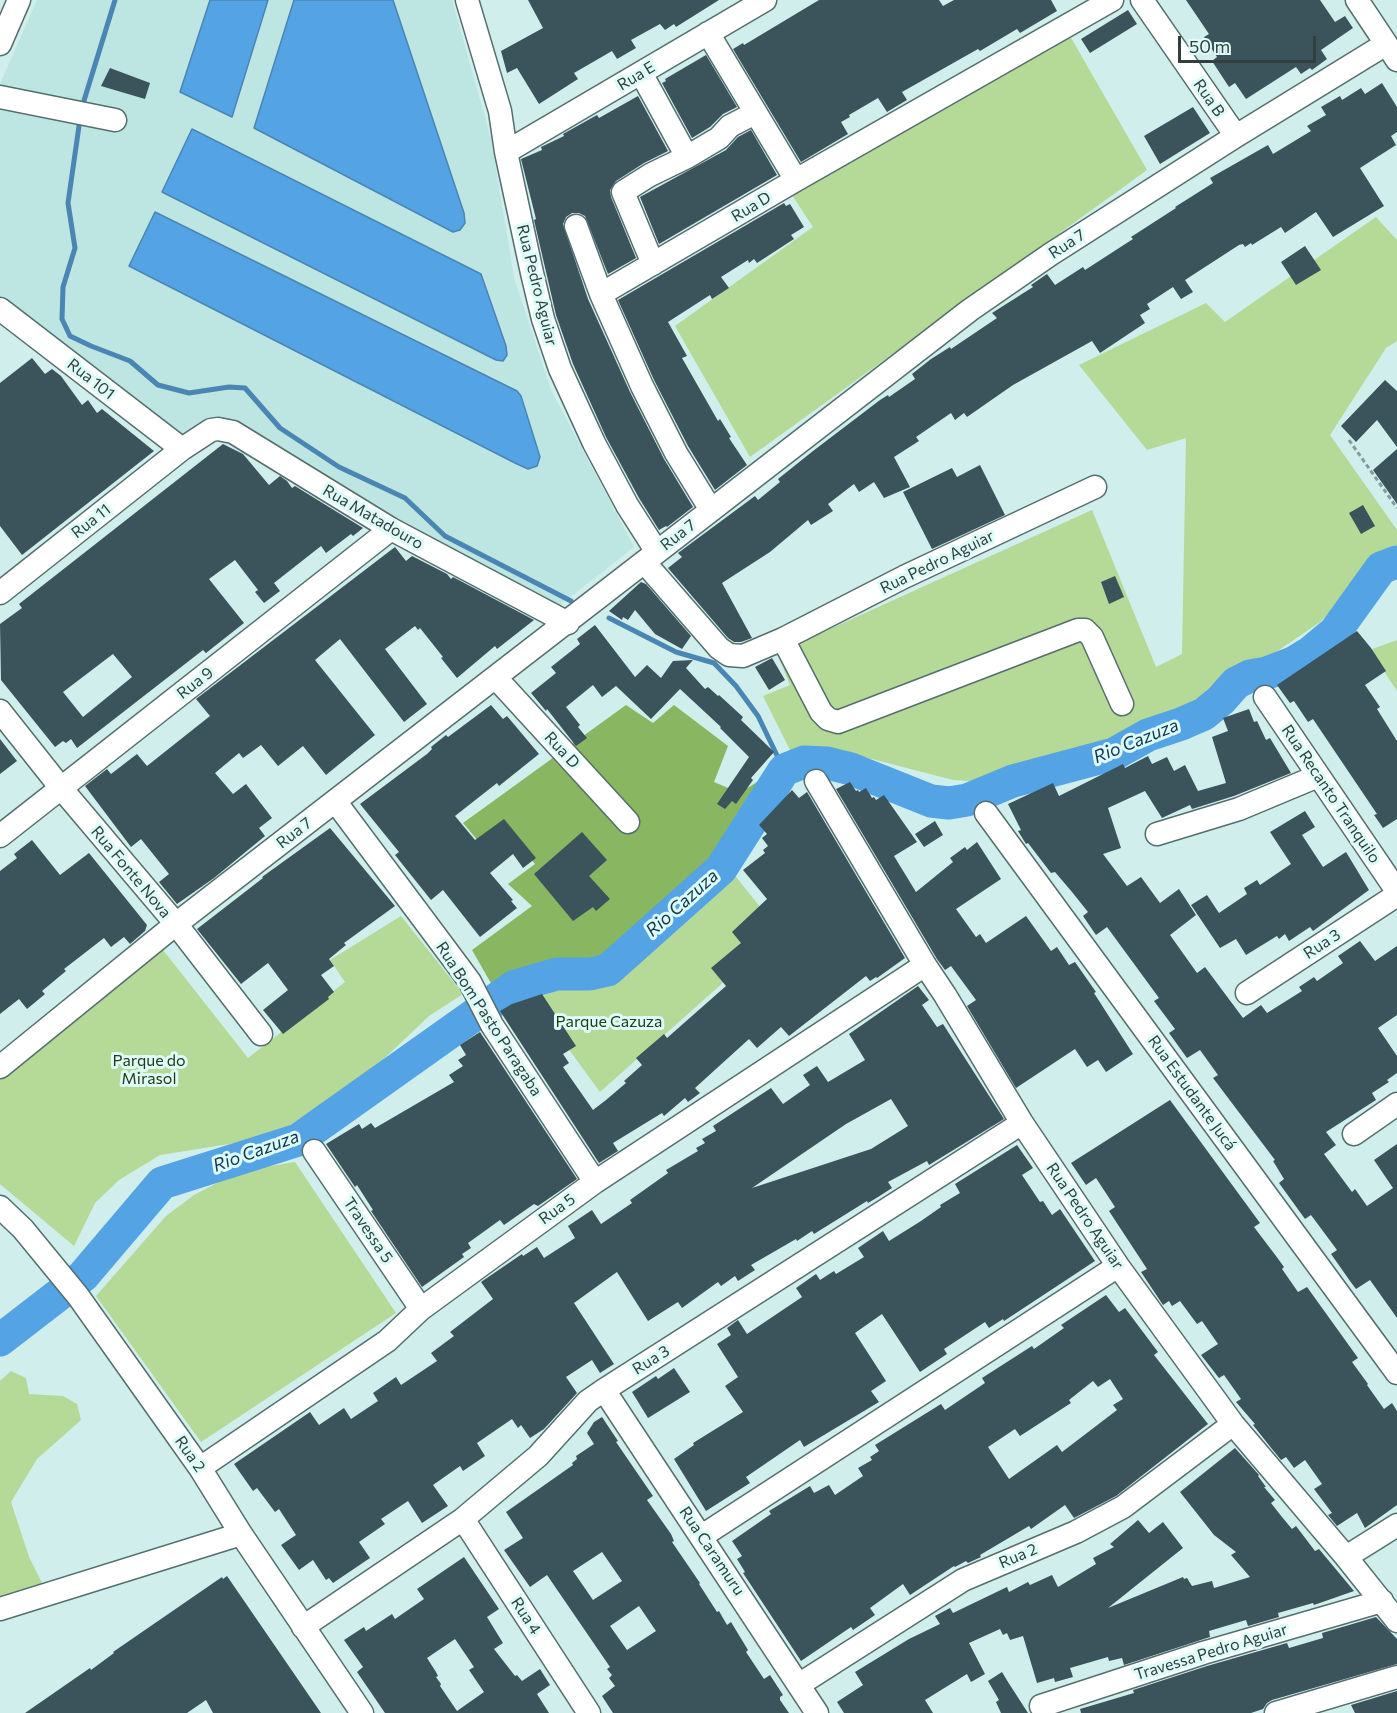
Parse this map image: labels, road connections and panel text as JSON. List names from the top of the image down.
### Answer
{
  "streets": {
    "street": [
      "Rua E",
      "Rua B",
      "Rua D",
      "Rua 7",
      "Rua Pedro Aguiar",
      "Rua 101",
      "Rua Matadouro",
      "Rua 11",
      "Rua 9",
      "Rua Recanto Tranquilo",
      "Rua Fonte Nova",
      "Rua 3",
      "Rua Bom Pasto Paragaba",
      "Rua Estudante Jucá",
      "Rua 5",
      "Travessa 5",
      "Rua 2",
      "Rua Caramuru",
      "Rua 4",
      "Travessa Pedro Aguiar"
    ]
  },
  "crossings": [
    ["Rua E", "Rua Pedro Aguiar"],
    ["Rua B", "Rua 7"],
    ["Rua D", "Rua 7"],
    ["Rua 7", "Rua Pedro Aguiar"],
    ["Rua 7", "Rua Matadouro"],
    ["Rua 7", "Rua Fonte Nova"],
    ["Rua 7", "Rua Bom Pasto Paragaba"],
    ["Rua Pedro Aguiar", "Rua 3"],
    ["Rua Pedro Aguiar", "Rua 5"],
    ["Rua Pedro Aguiar", "Rua 2"],
    ["Rua Pedro Aguiar", "Travessa Pedro Aguiar"],
    ["Rua 101", "Rua Matadouro"],
    ["Rua 101", "Rua 11"],
    ["Rua Matadouro", "Rua 11"],
    ["Rua Matadouro", "Rua 9"],
    ["Rua 9", "Rua Fonte Nova"],
    ["Rua Recanto Tranquilo", "Rua 3"],
    ["Rua 3", "Rua 2"],
    ["Rua 3", "Rua Caramuru"],
    ["Rua 3", "Rua 4"],
    ["Rua Bom Pasto Paragaba", "Rua 5"],
    ["Rua 5", "Travessa 5"],
    ["Rua 5", "Rua 2"],
    ["Rua 2", "Rua Caramuru"]
  ],
  "water": ["Rio Cazuza"],
  "parks": ["Parque Cazuza", "Parque do Mirasol"],
  "scale_bar": "50 m"
}
